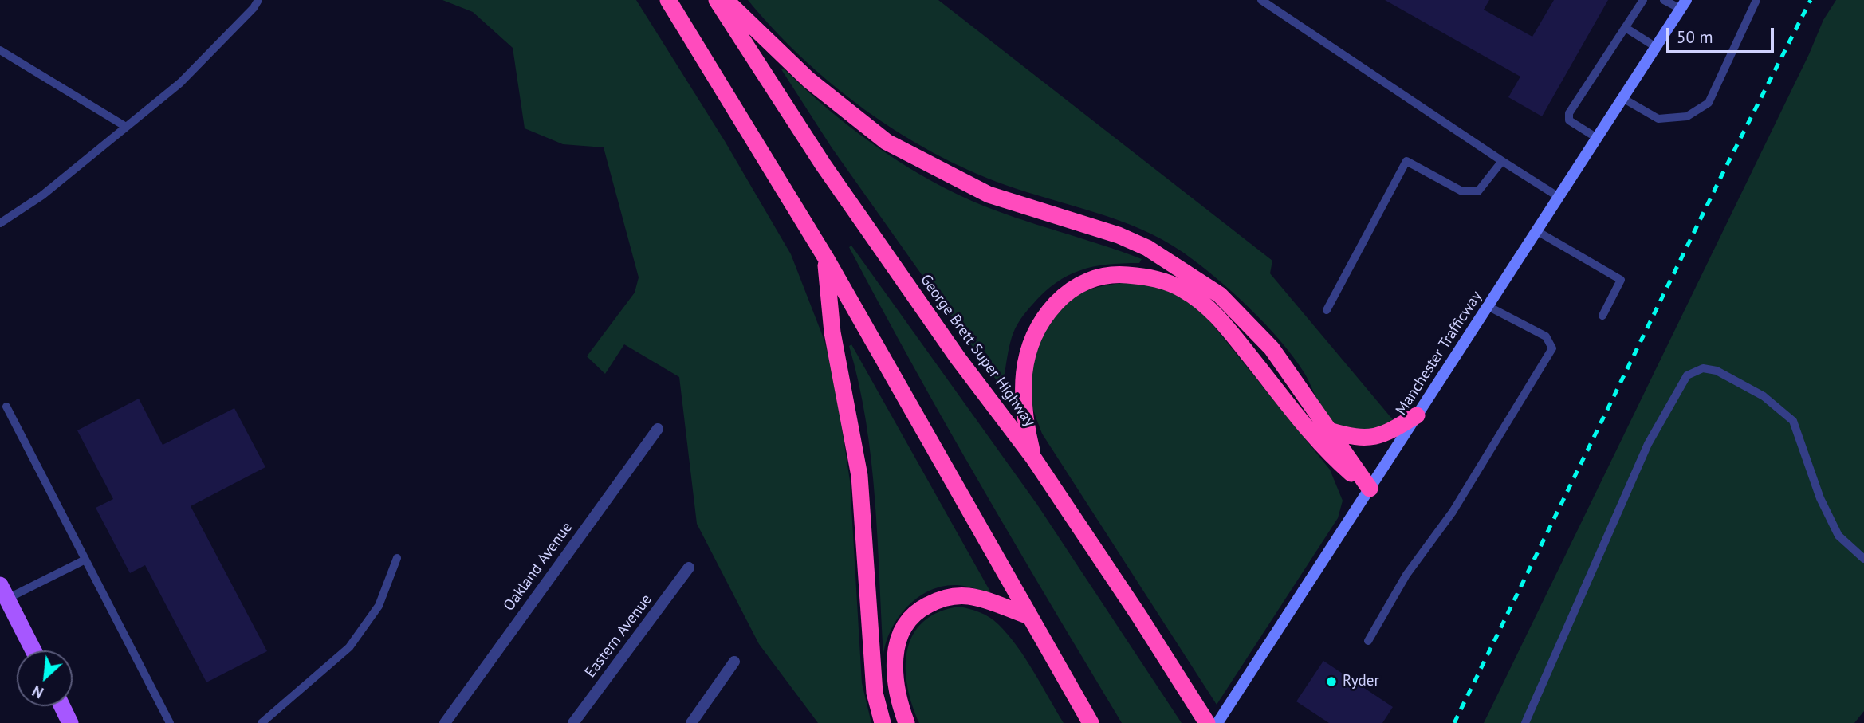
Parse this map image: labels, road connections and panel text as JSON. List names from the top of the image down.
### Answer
{
  "streets": {
    "highway": ["George Brett Super Highway"],
    "main road": ["Manchester Trafficway"],
    "street": ["Oakland Avenue", "Eastern Avenue"]
  },
  "places": ["Ryder"],
  "scale_bar": "50 m",
  "north": "bottom left"
}
